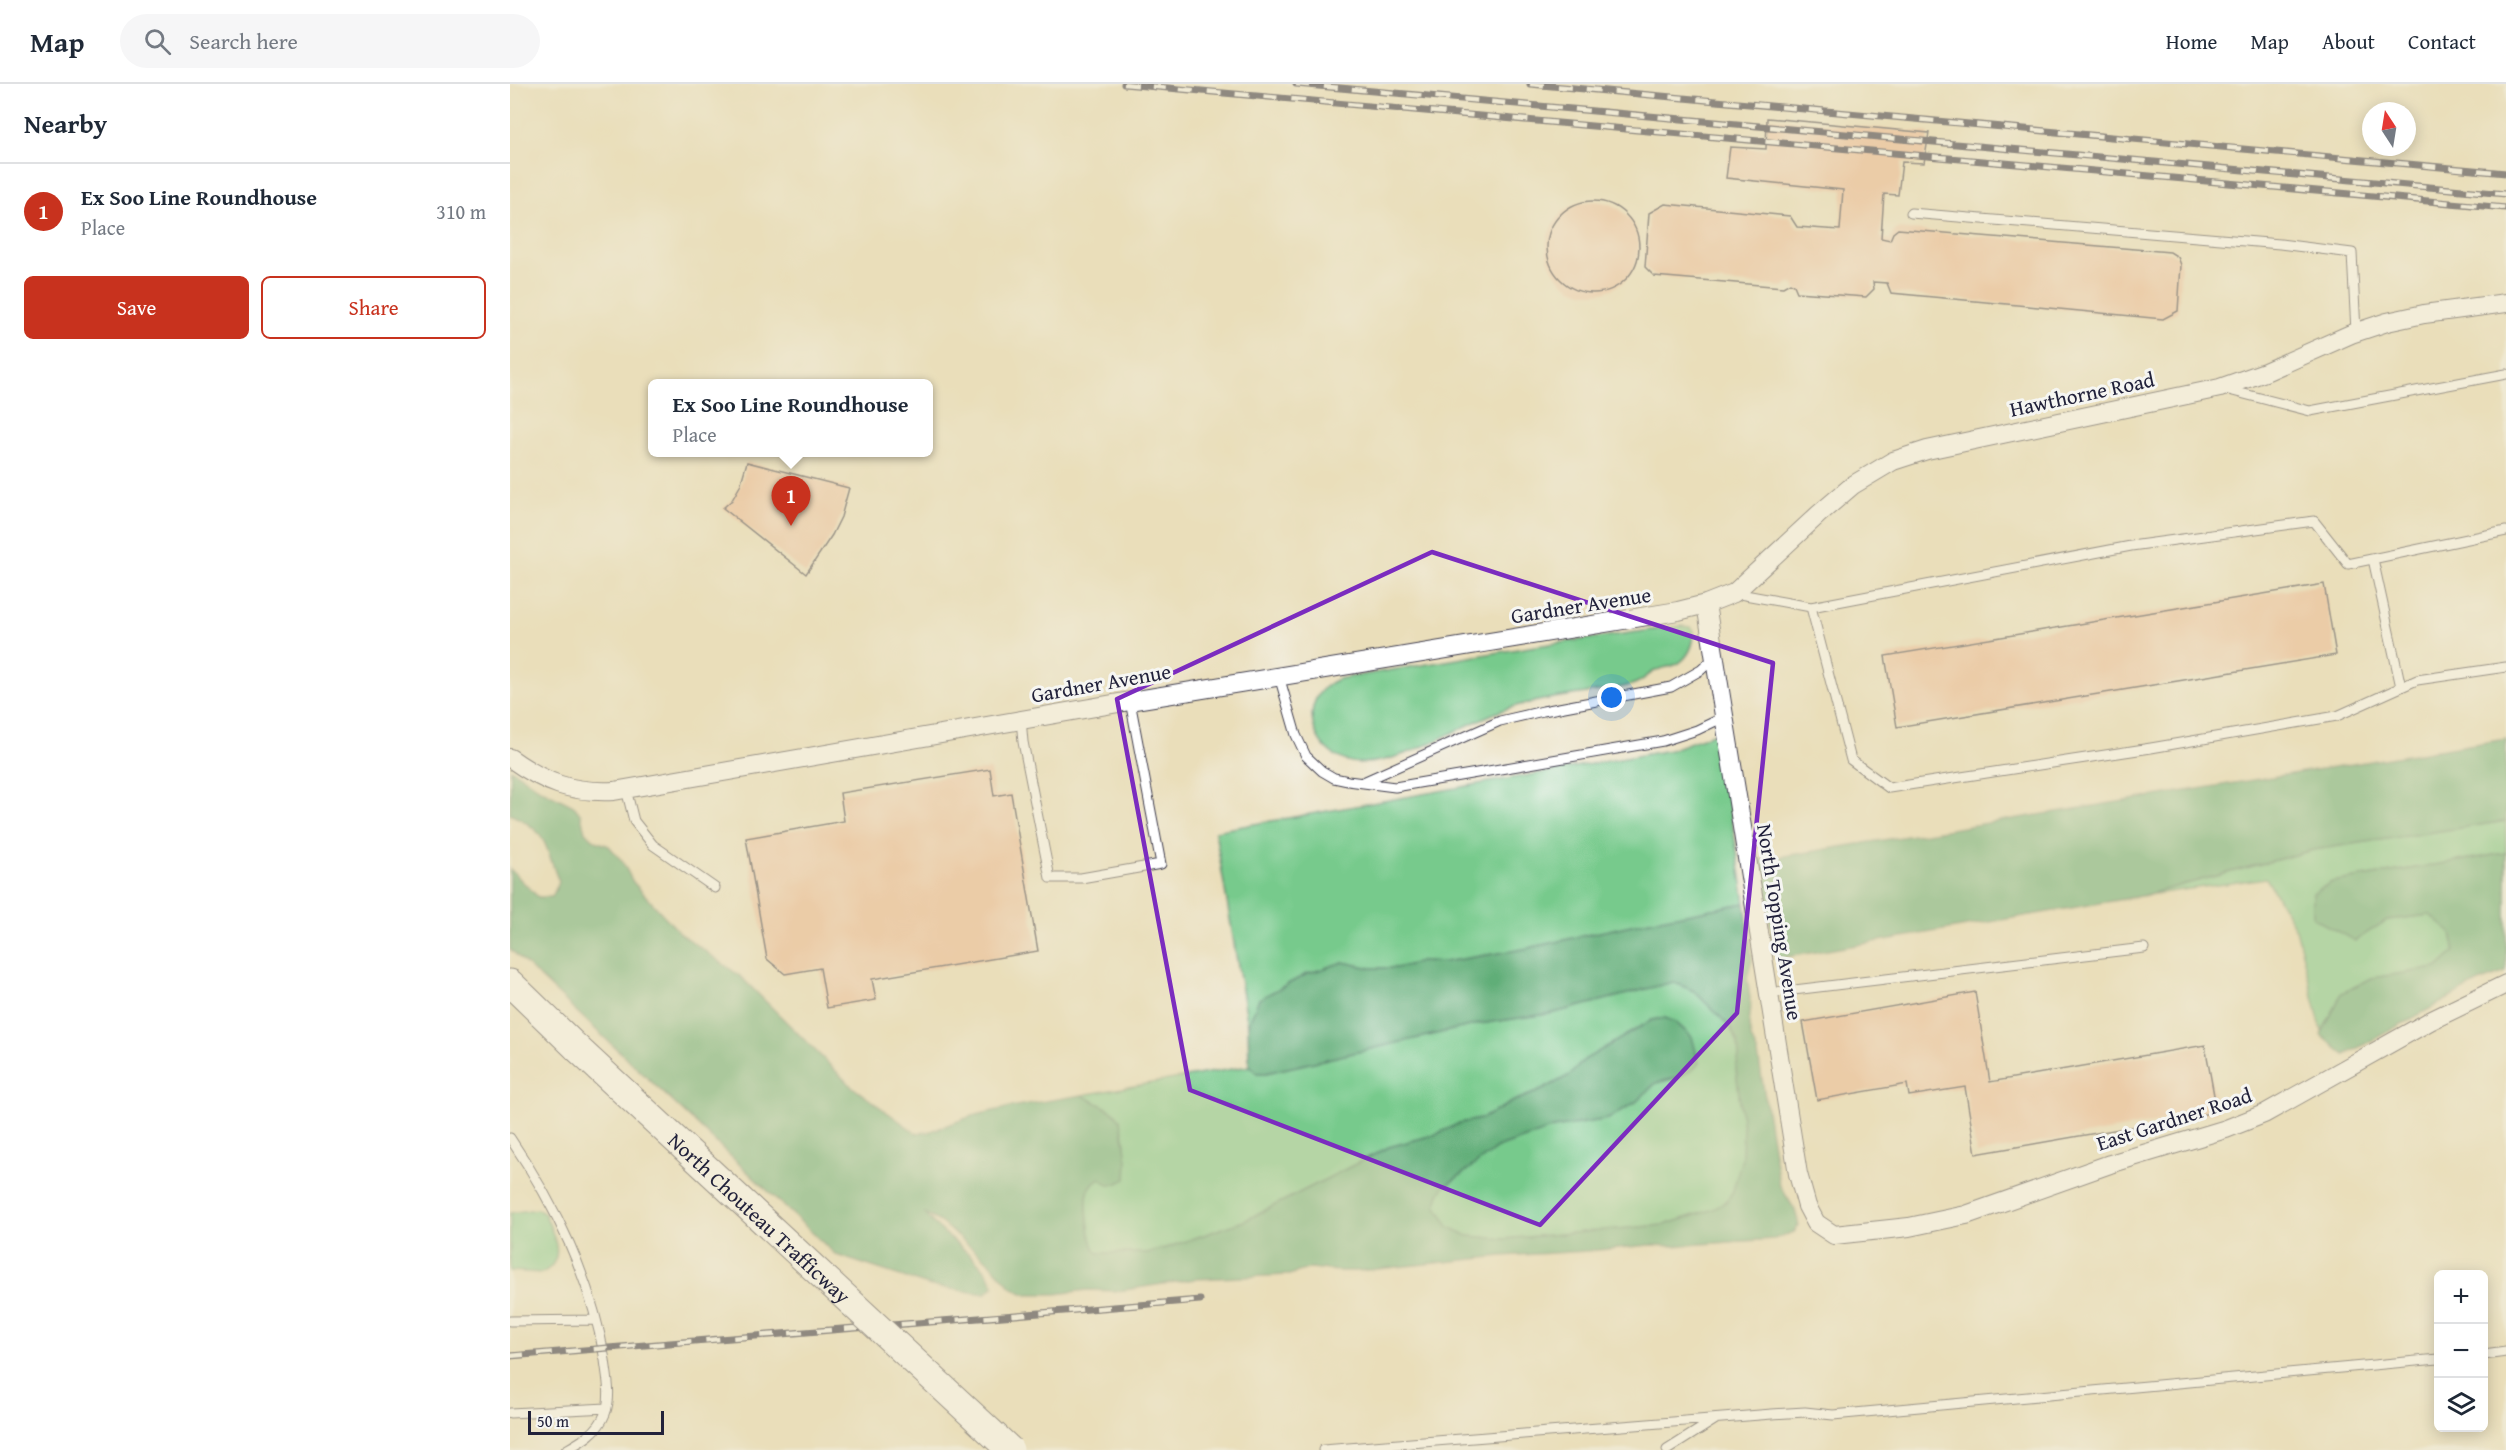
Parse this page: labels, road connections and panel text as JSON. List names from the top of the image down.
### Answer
{
  "streets": {
    "main road": ["North Chouteau Trafficway"],
    "street": [
      "Hawthorne Road",
      "Gardner Avenue",
      "North Topping Avenue",
      "East Gardner Road"
    ]
  },
  "crossings": [
    ["Hawthorne Road", "Gardner Avenue"],
    ["Hawthorne Road", "North Topping Avenue"],
    ["Gardner Avenue", "North Topping Avenue"],
    ["North Topping Avenue", "East Gardner Road"]
  ],
  "scale_bar": "50 m",
  "north": "top",
  "page": {
    "header": "Map",
    "search": "Search here",
    "nav": [
      "Home",
      "Map",
      "About",
      "Contact"
    ],
    "heading": "Nearby",
    "list": [
      {
        "mark": "1",
        "name": "Ex Soo Line Roundhouse",
        "note": "Place",
        "value": "310 m"
      }
    ],
    "buttons": ["Save", "Share"],
    "popup": ["Ex Soo Line Roundhouse", "Place"],
    "pins": "1",
    "map_buttons": ["+", "−"],
    "scale": "50 m"
  }
}
